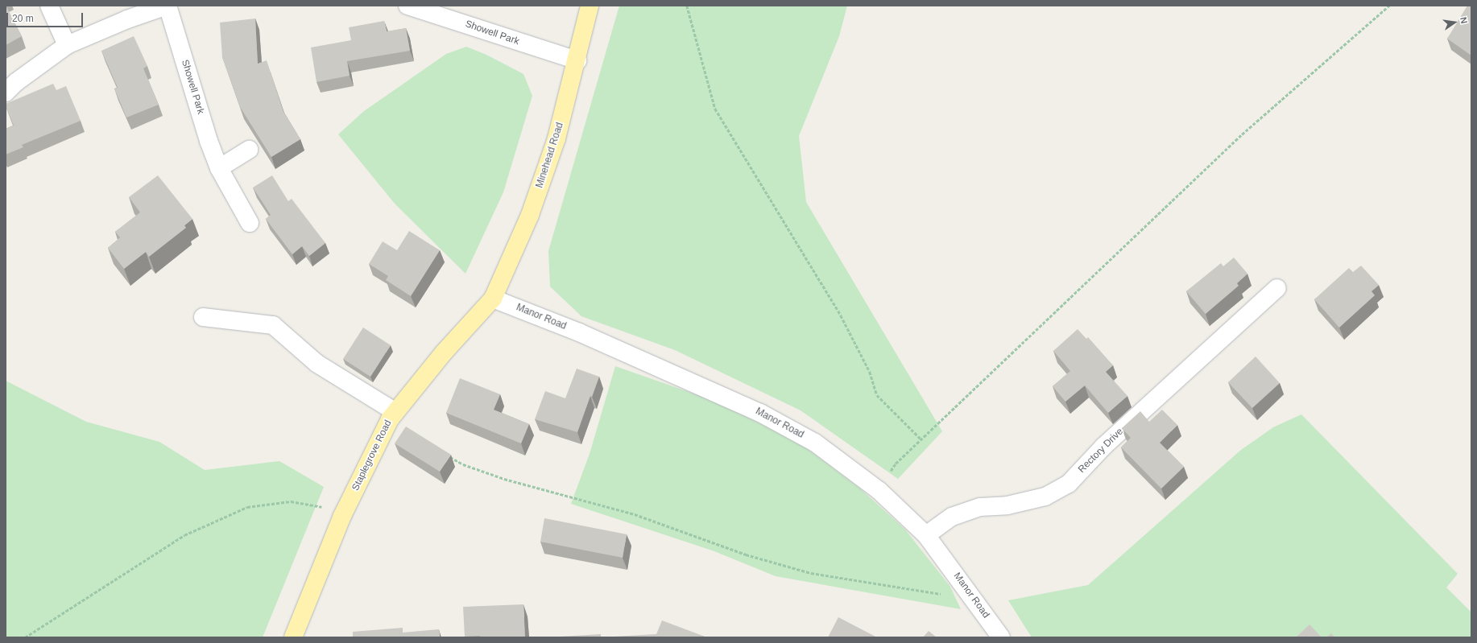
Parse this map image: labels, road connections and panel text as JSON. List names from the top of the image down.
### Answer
{
  "streets": {
    "main road": ["Minehead Road", "Staplegrove Road"],
    "street": ["Showell Park", "Manor Road", "Rectory Drive"]
  },
  "crossings": [
    ["Showell Park", "Minehead Road"],
    ["Minehead Road", "Manor Road"],
    ["Minehead Road", "Staplegrove Road"],
    ["Manor Road", "Rectory Drive"],
    ["Manor Road", "Staplegrove Road"]
  ],
  "scale_bar": "20 m",
  "north": "right"
}
